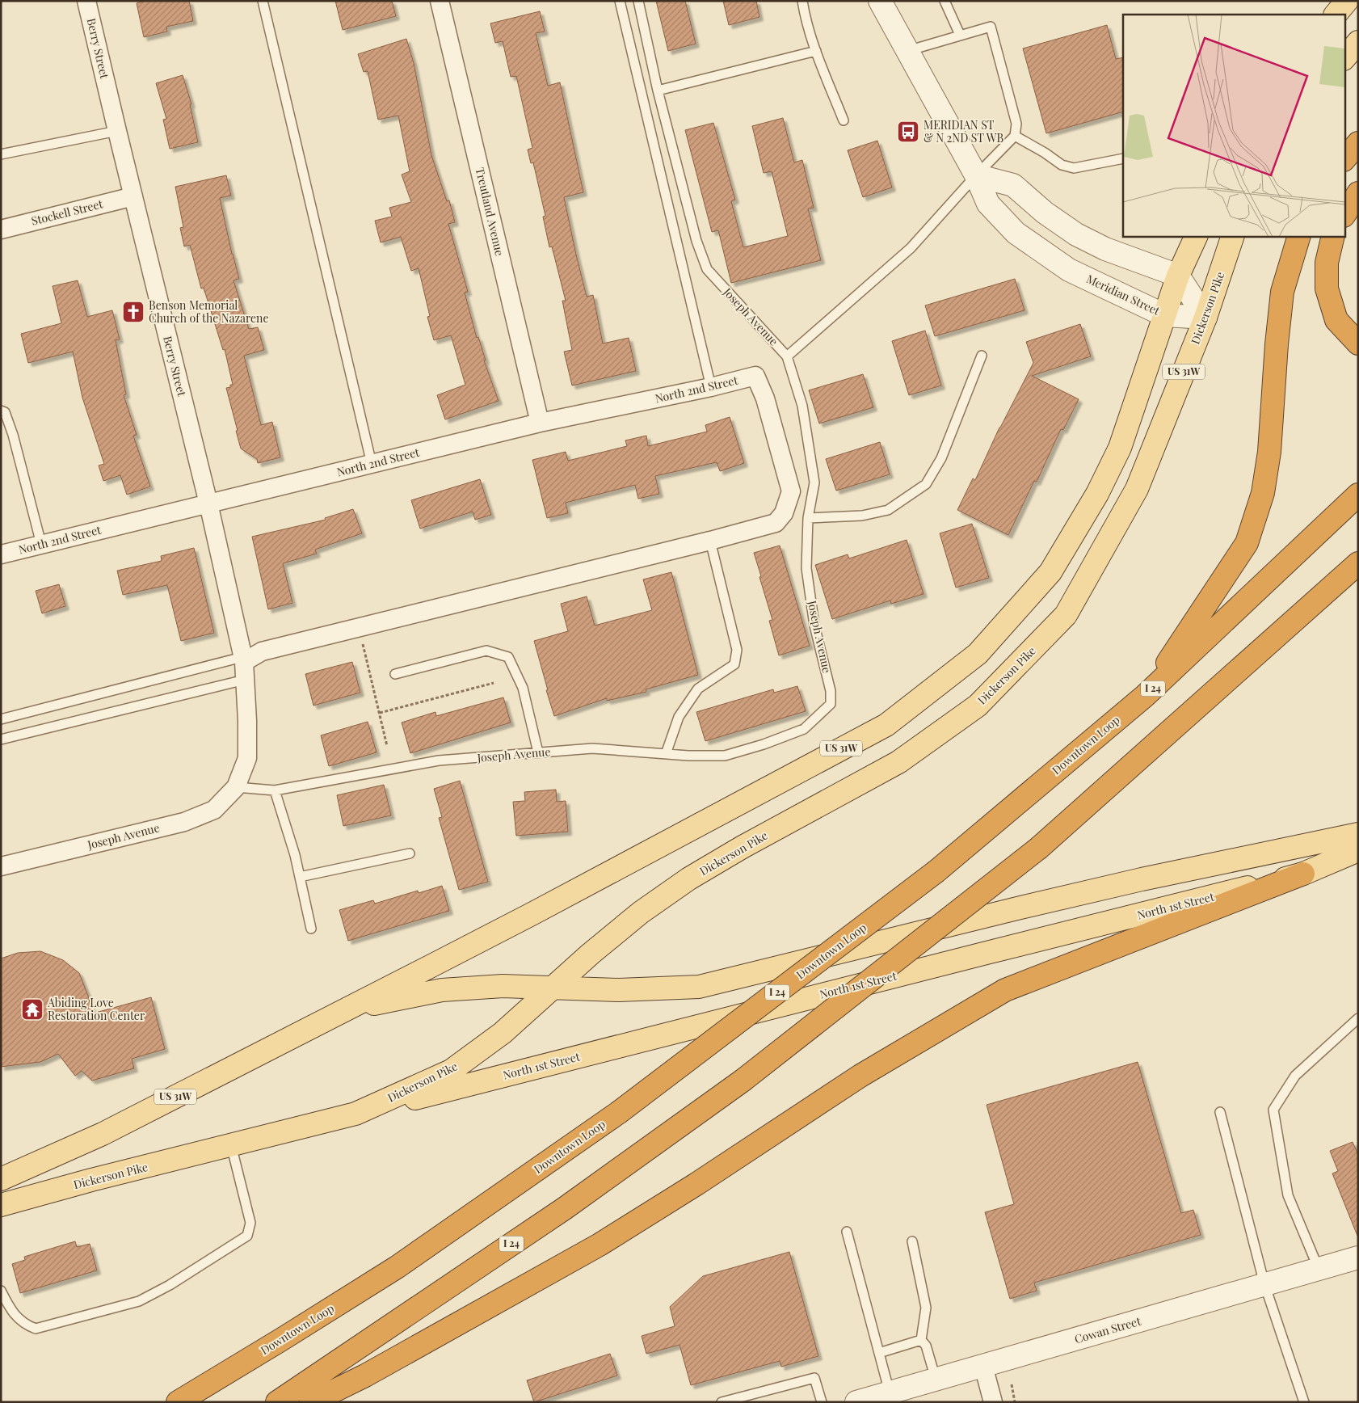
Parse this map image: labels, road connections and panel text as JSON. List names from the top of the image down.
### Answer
{
  "streets": {
    "highway": ["I 24", "Downtown Loop"],
    "main road": ["Dickerson Pike", "US 31W", "North 1st Street"],
    "street": [
      "Berry Street",
      "Treutland Avenue",
      "Stockell Street",
      "Meridian Street",
      "Joseph Avenue",
      "North 2nd Street",
      "Cowan Street"
    ]
  },
  "crossings": [
    ["Berry Street", "Stockell Street"],
    ["Berry Street", "Joseph Avenue"],
    ["Berry Street", "North 2nd Street"],
    ["Treutland Avenue", "North 2nd Street"],
    ["Meridian Street", "Dickerson Pike"],
    ["Meridian Street", "US 31W"],
    ["Dickerson Pike", "North 1st Street"]
  ],
  "places": {
    "bus stop": ["MERIDIAN ST & N 2ND ST WB"],
    "church": ["Benson Memorial Church of the Nazarene"],
    "temple": ["Abiding Love Restoration Center"]
  }
}
